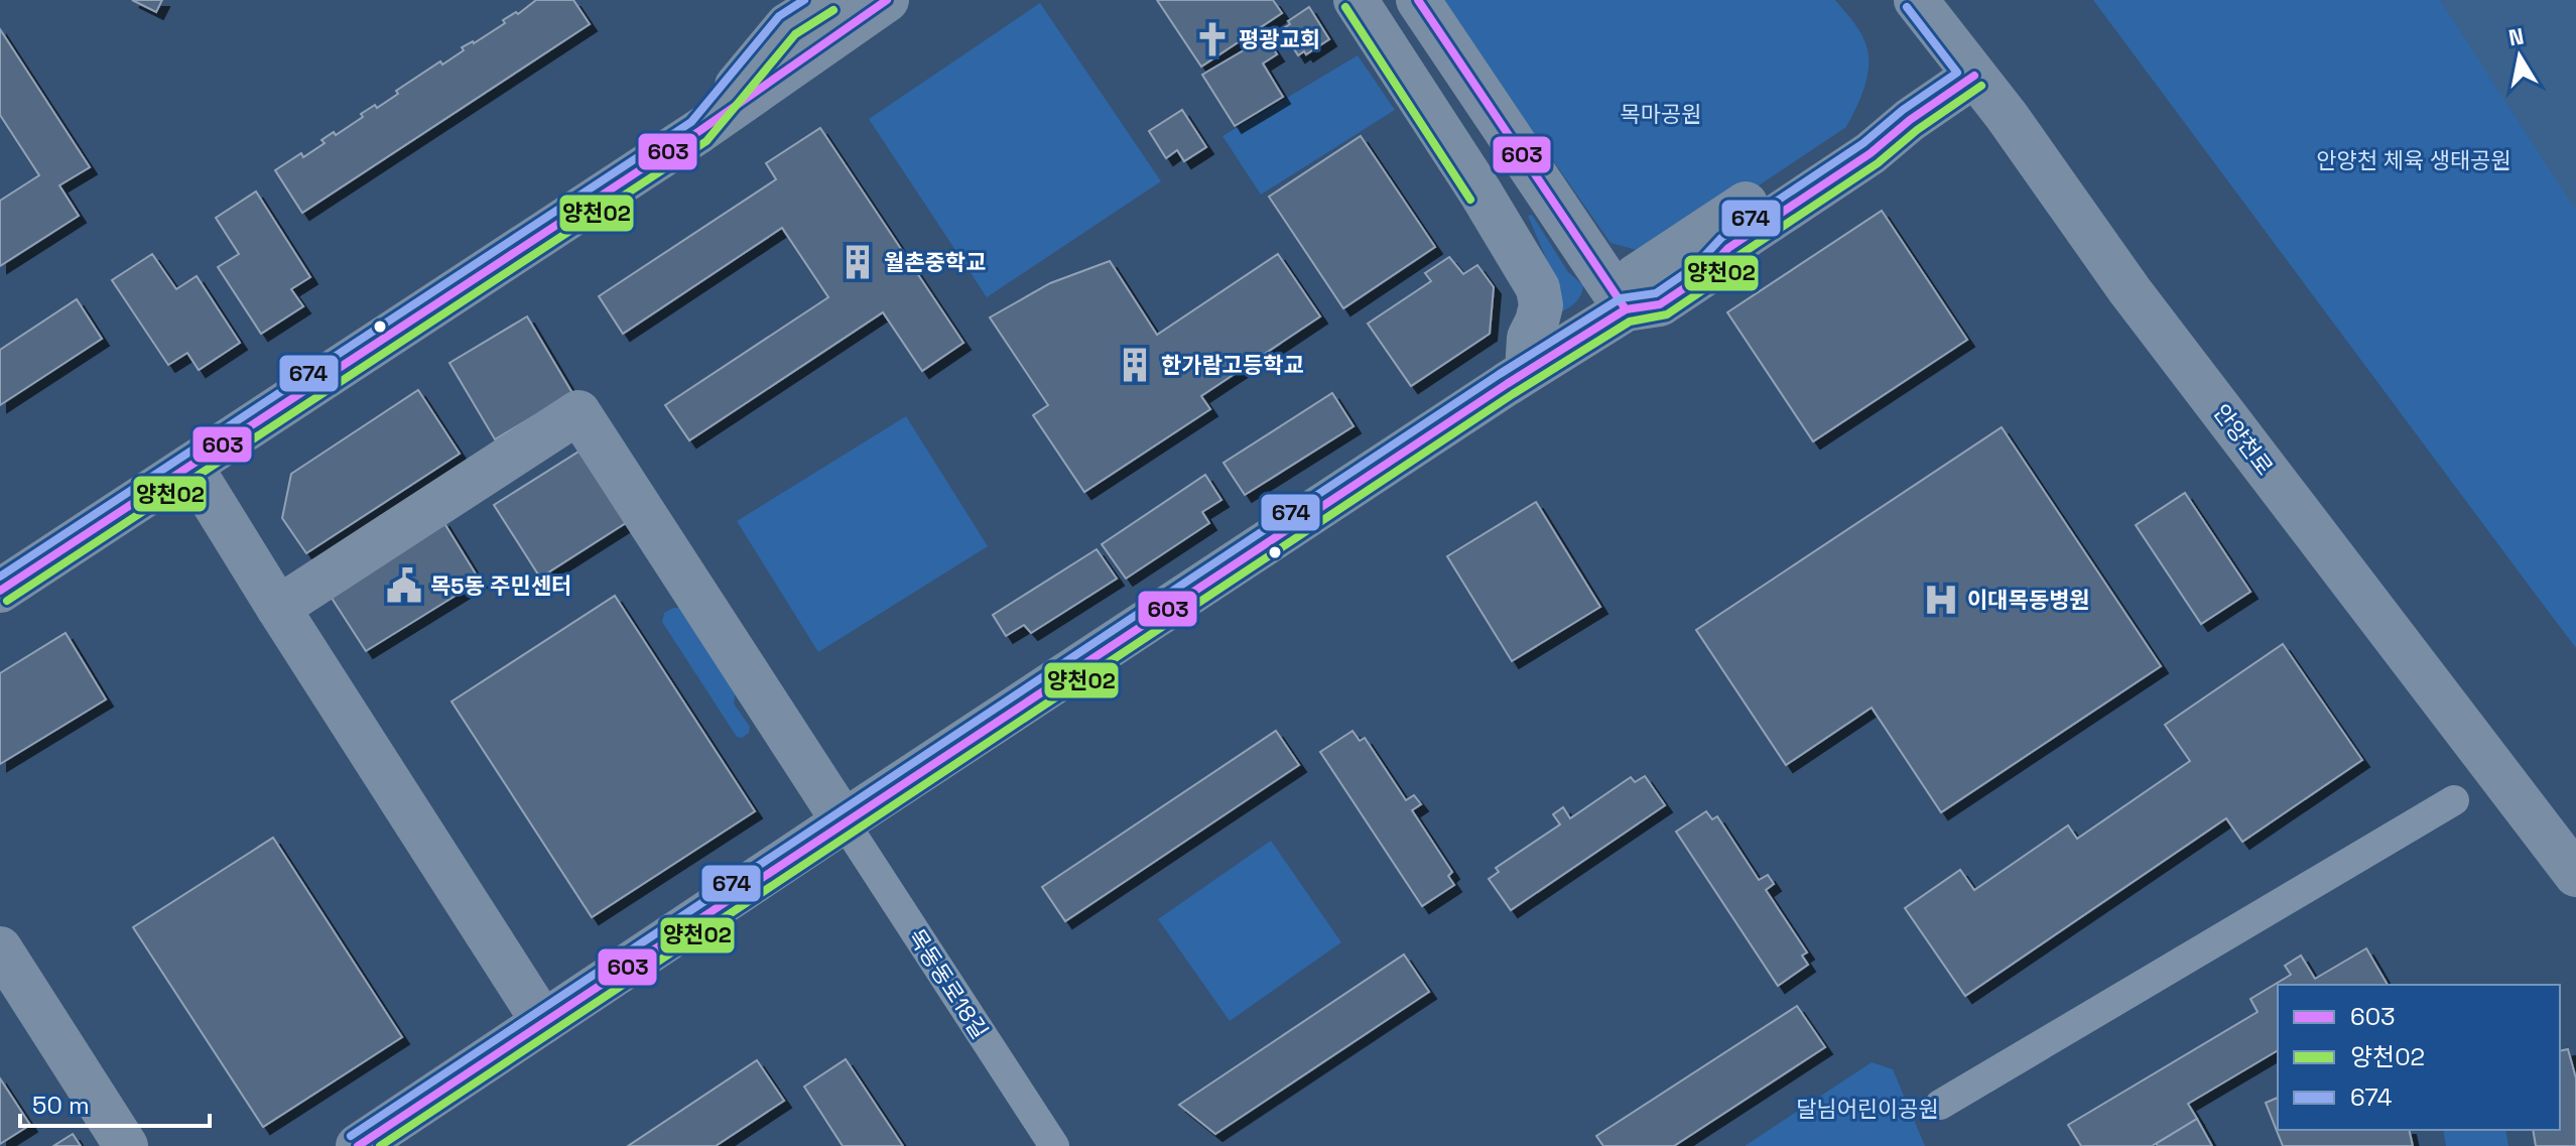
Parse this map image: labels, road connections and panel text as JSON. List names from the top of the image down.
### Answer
{
  "streets": {
    "main road": ["안양천로"],
    "street": ["목동동로18길"]
  },
  "parks": ["목마공원", "안양천 체육 생태공원", "달님어린이공원"],
  "places": {
    "church": ["평광교회"],
    "building": ["월촌중학교", "한가람고등학교"],
    "public building": ["목5동 주민센터"],
    "hospital": ["이대목동병원"]
  },
  "lines": ["transit line 603", "transit line 674", "transit line 양천02"],
  "legend": ["603", "양천02", "674"],
  "scale_bar": "50 m",
  "north": "top"
}
